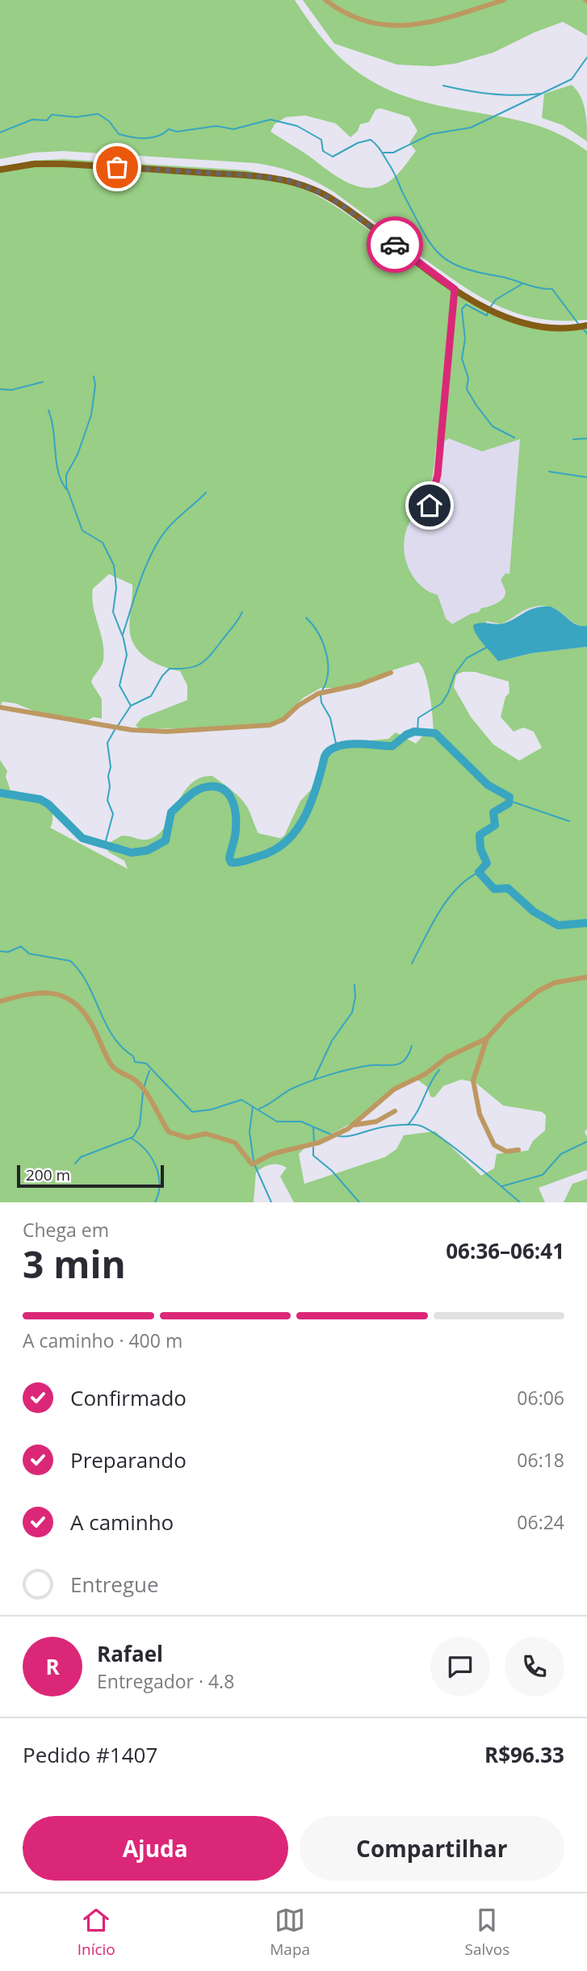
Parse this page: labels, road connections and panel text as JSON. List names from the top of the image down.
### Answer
{
  "scale_bar": "200 m",
  "page": {
    "scale": "200 m",
    "heading": ["3 min", "Chega em", "06:36–06:41"],
    "panel": [
      "Rafael",
      "Entregador · 4.8",
      "Pedido #1407",
      "R$96.33"
    ],
    "bar": "A caminho · 400 m",
    "list": [
      ["Confirmado", "06:06"],
      ["Preparando", "06:18"],
      ["A caminho", "06:24"],
      "Entregue"
    ],
    "round": "R",
    "buttons": ["Ajuda", "Compartilhar"],
    "tabs": ["Início", "Mapa", "Salvos"]
  }
}
